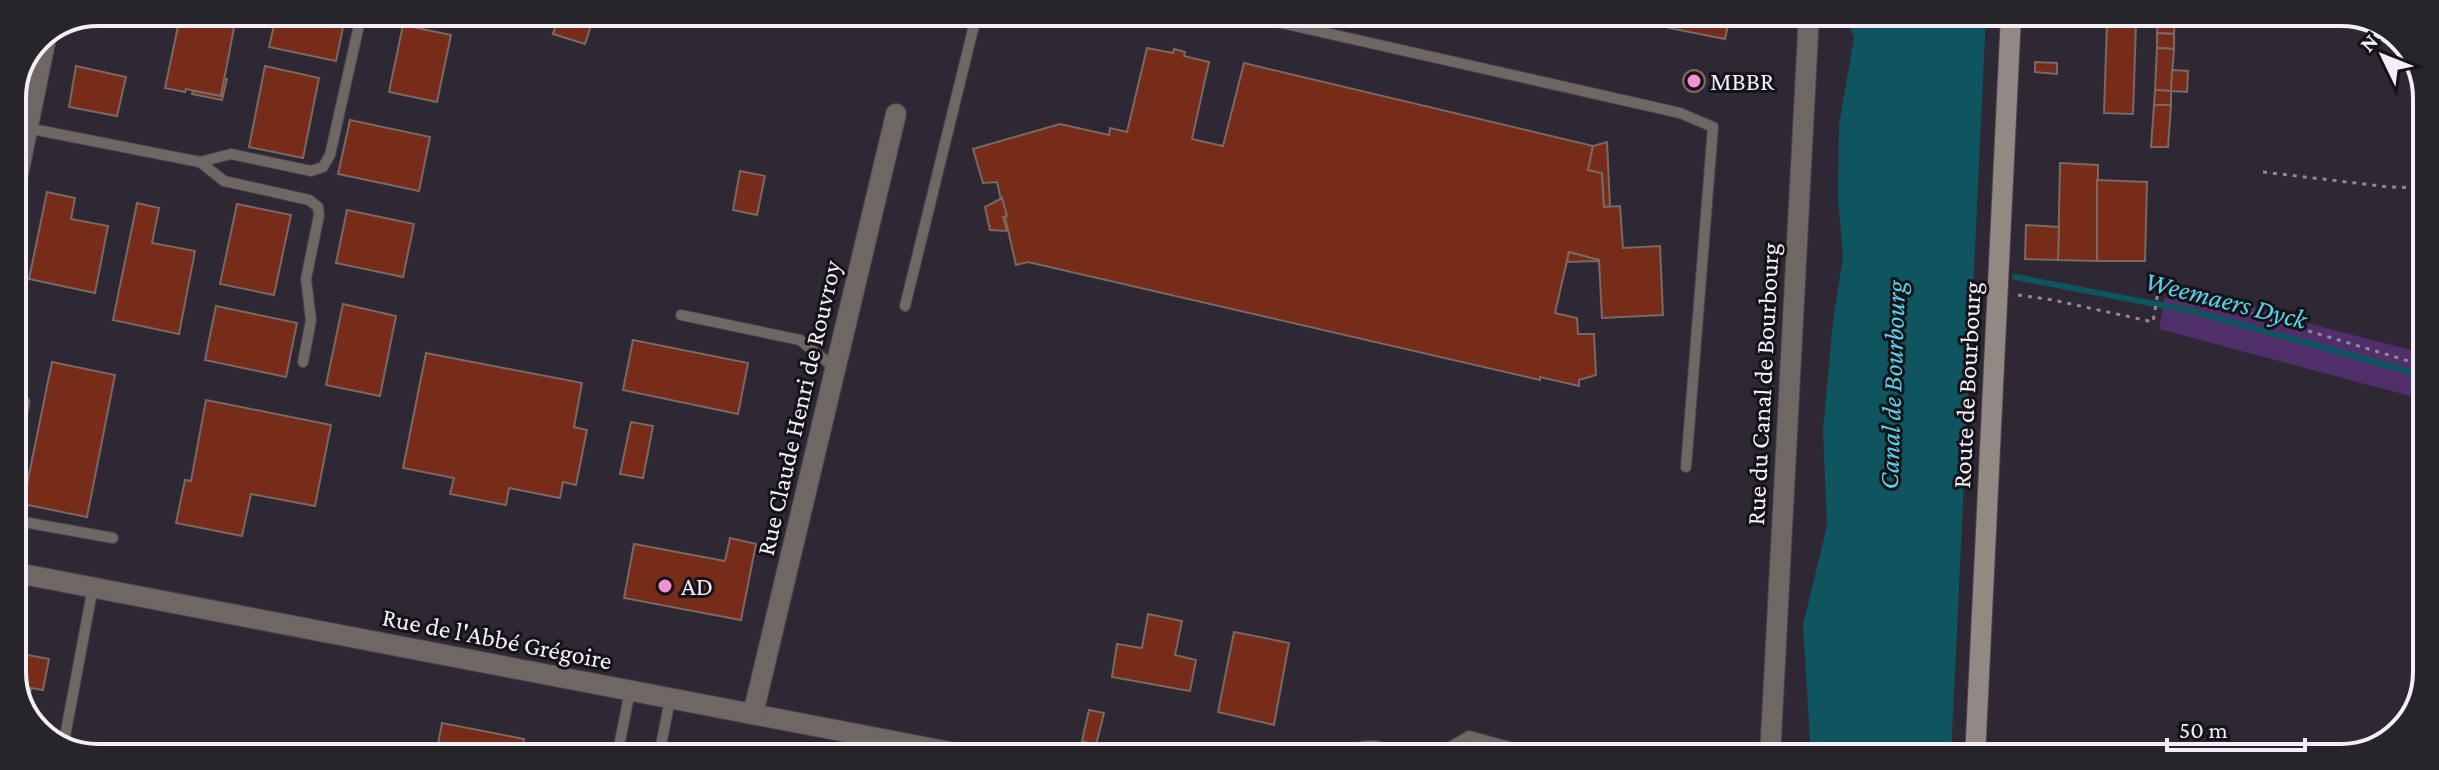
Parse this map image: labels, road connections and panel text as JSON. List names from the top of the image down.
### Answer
{
  "streets": {
    "main road": ["Route de Bourbourg"],
    "street": ["Rue du Canal de Bourbourg", "Rue Claude Henri de Rouvroy", "Rue de l'Abbé Grégoire"]
  },
  "crossings": [
    ["Rue Claude Henri de Rouvroy", "Rue de l'Abbé Grégoire"]
  ],
  "water": ["Weemaers Dyck", "Canal de Bourbourg"],
  "places": ["MBBR", "AD"],
  "scale_bar": "50 m",
  "north": "top left"
}
